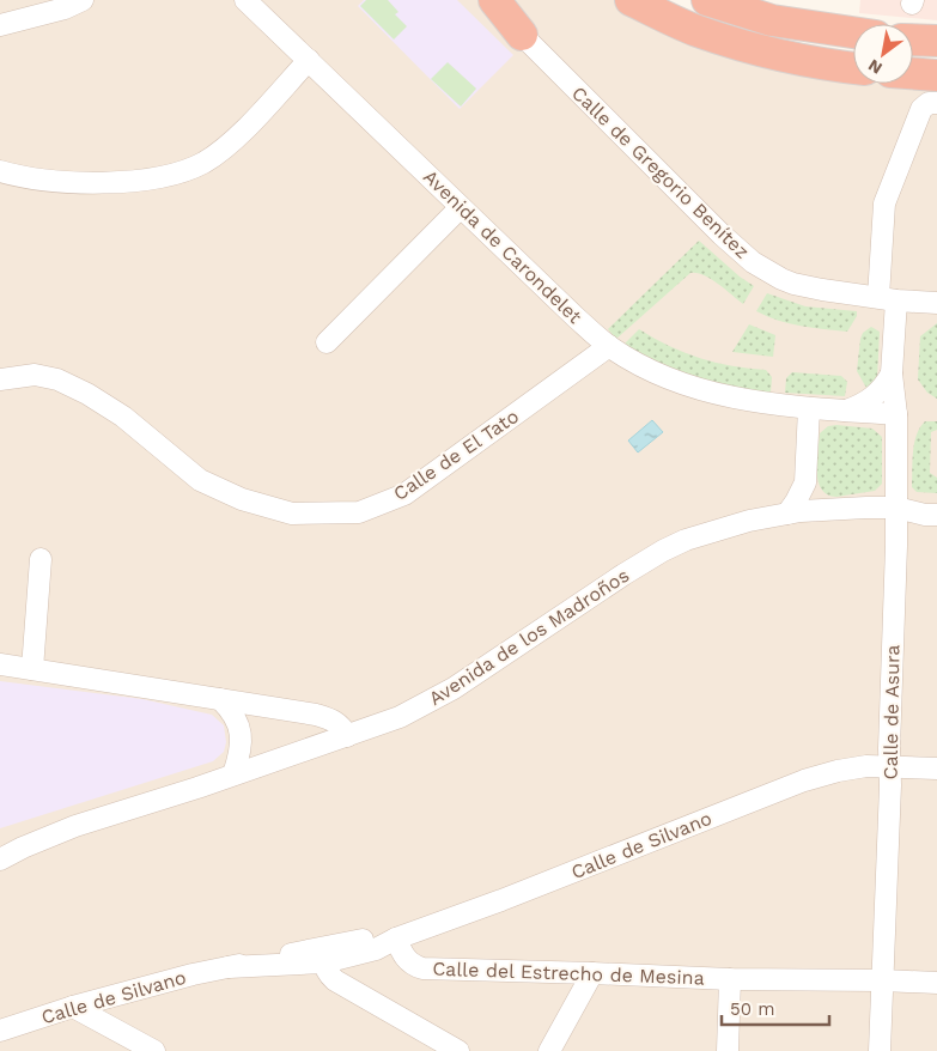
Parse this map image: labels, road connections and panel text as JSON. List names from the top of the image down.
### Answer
{
  "streets": {
    "street": [
      "Calle de Gregorio Benítez",
      "Avenida de Carondelet",
      "Calle de El Tato",
      "Avenida de los Madroños",
      "Calle de Asura",
      "Calle de Silvano",
      "Calle del Estrecho de Mesina"
    ]
  },
  "crossings": [
    ["Calle de Gregorio Benítez", "Calle de Asura"],
    ["Avenida de Carondelet", "Calle de El Tato"],
    ["Avenida de Carondelet", "Calle de Asura"],
    ["Avenida de los Madroños", "Calle de Asura"],
    ["Calle de Asura", "Calle de Silvano"],
    ["Calle de Asura", "Calle del Estrecho de Mesina"],
    ["Calle de Silvano", "Calle del Estrecho de Mesina"]
  ],
  "scale_bar": "50 m",
  "north": "bottom left"
}
